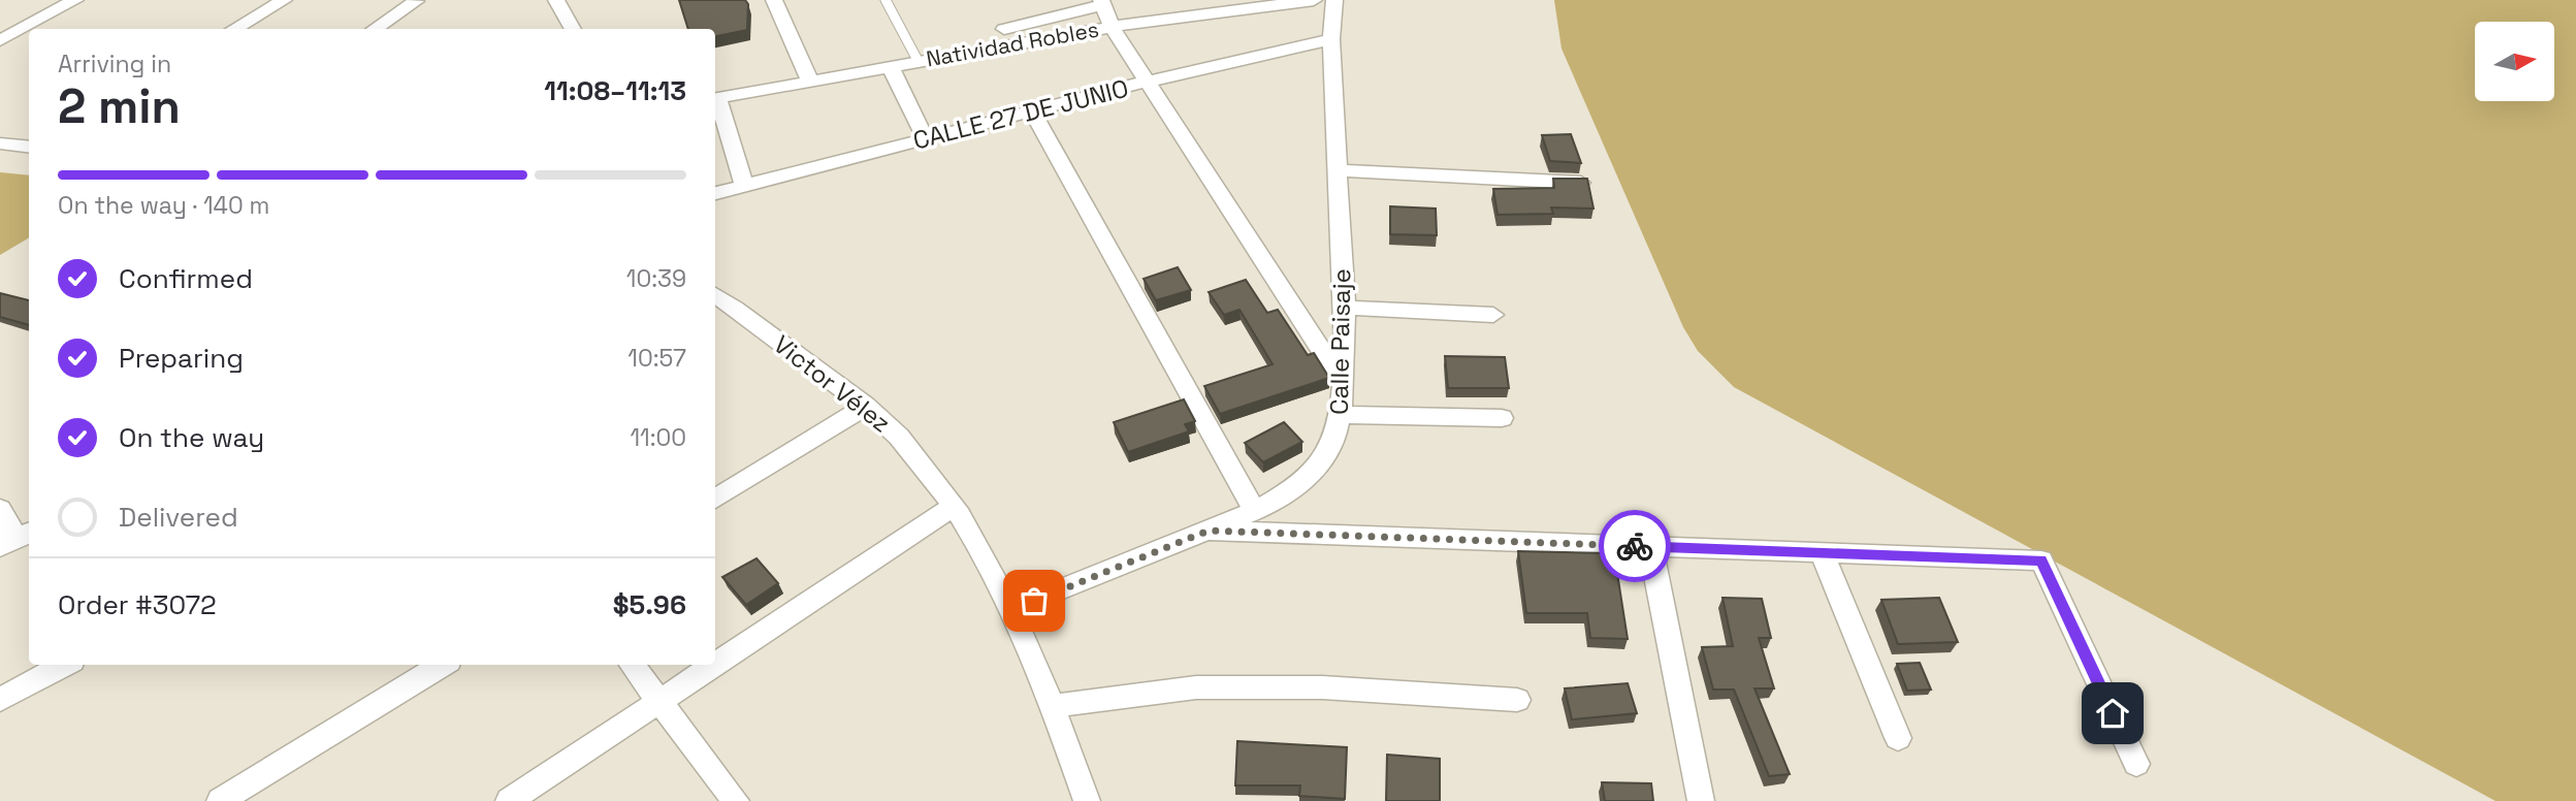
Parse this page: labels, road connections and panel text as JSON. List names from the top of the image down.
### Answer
{
  "streets": {
    "street": [
      "Natividad Robles",
      "CALLE 27 DE JUNIO",
      "Calle Paisaje",
      "Victor Vélez"
    ]
  },
  "crossings": [
    ["CALLE 27 DE JUNIO", "Calle Paisaje"],
    ["Calle Paisaje", "Victor Vélez"]
  ],
  "north": "right",
  "page": {
    "heading": ["2 min", "Arriving in", "11:08–11:13"],
    "panel": ["Order #3072", "$5.96"],
    "bar": "On the way · 140 m",
    "list": [
      ["Confirmed", "10:39"],
      ["Preparing", "10:57"],
      ["On the way", "11:00"],
      "Delivered"
    ]
  }
}
